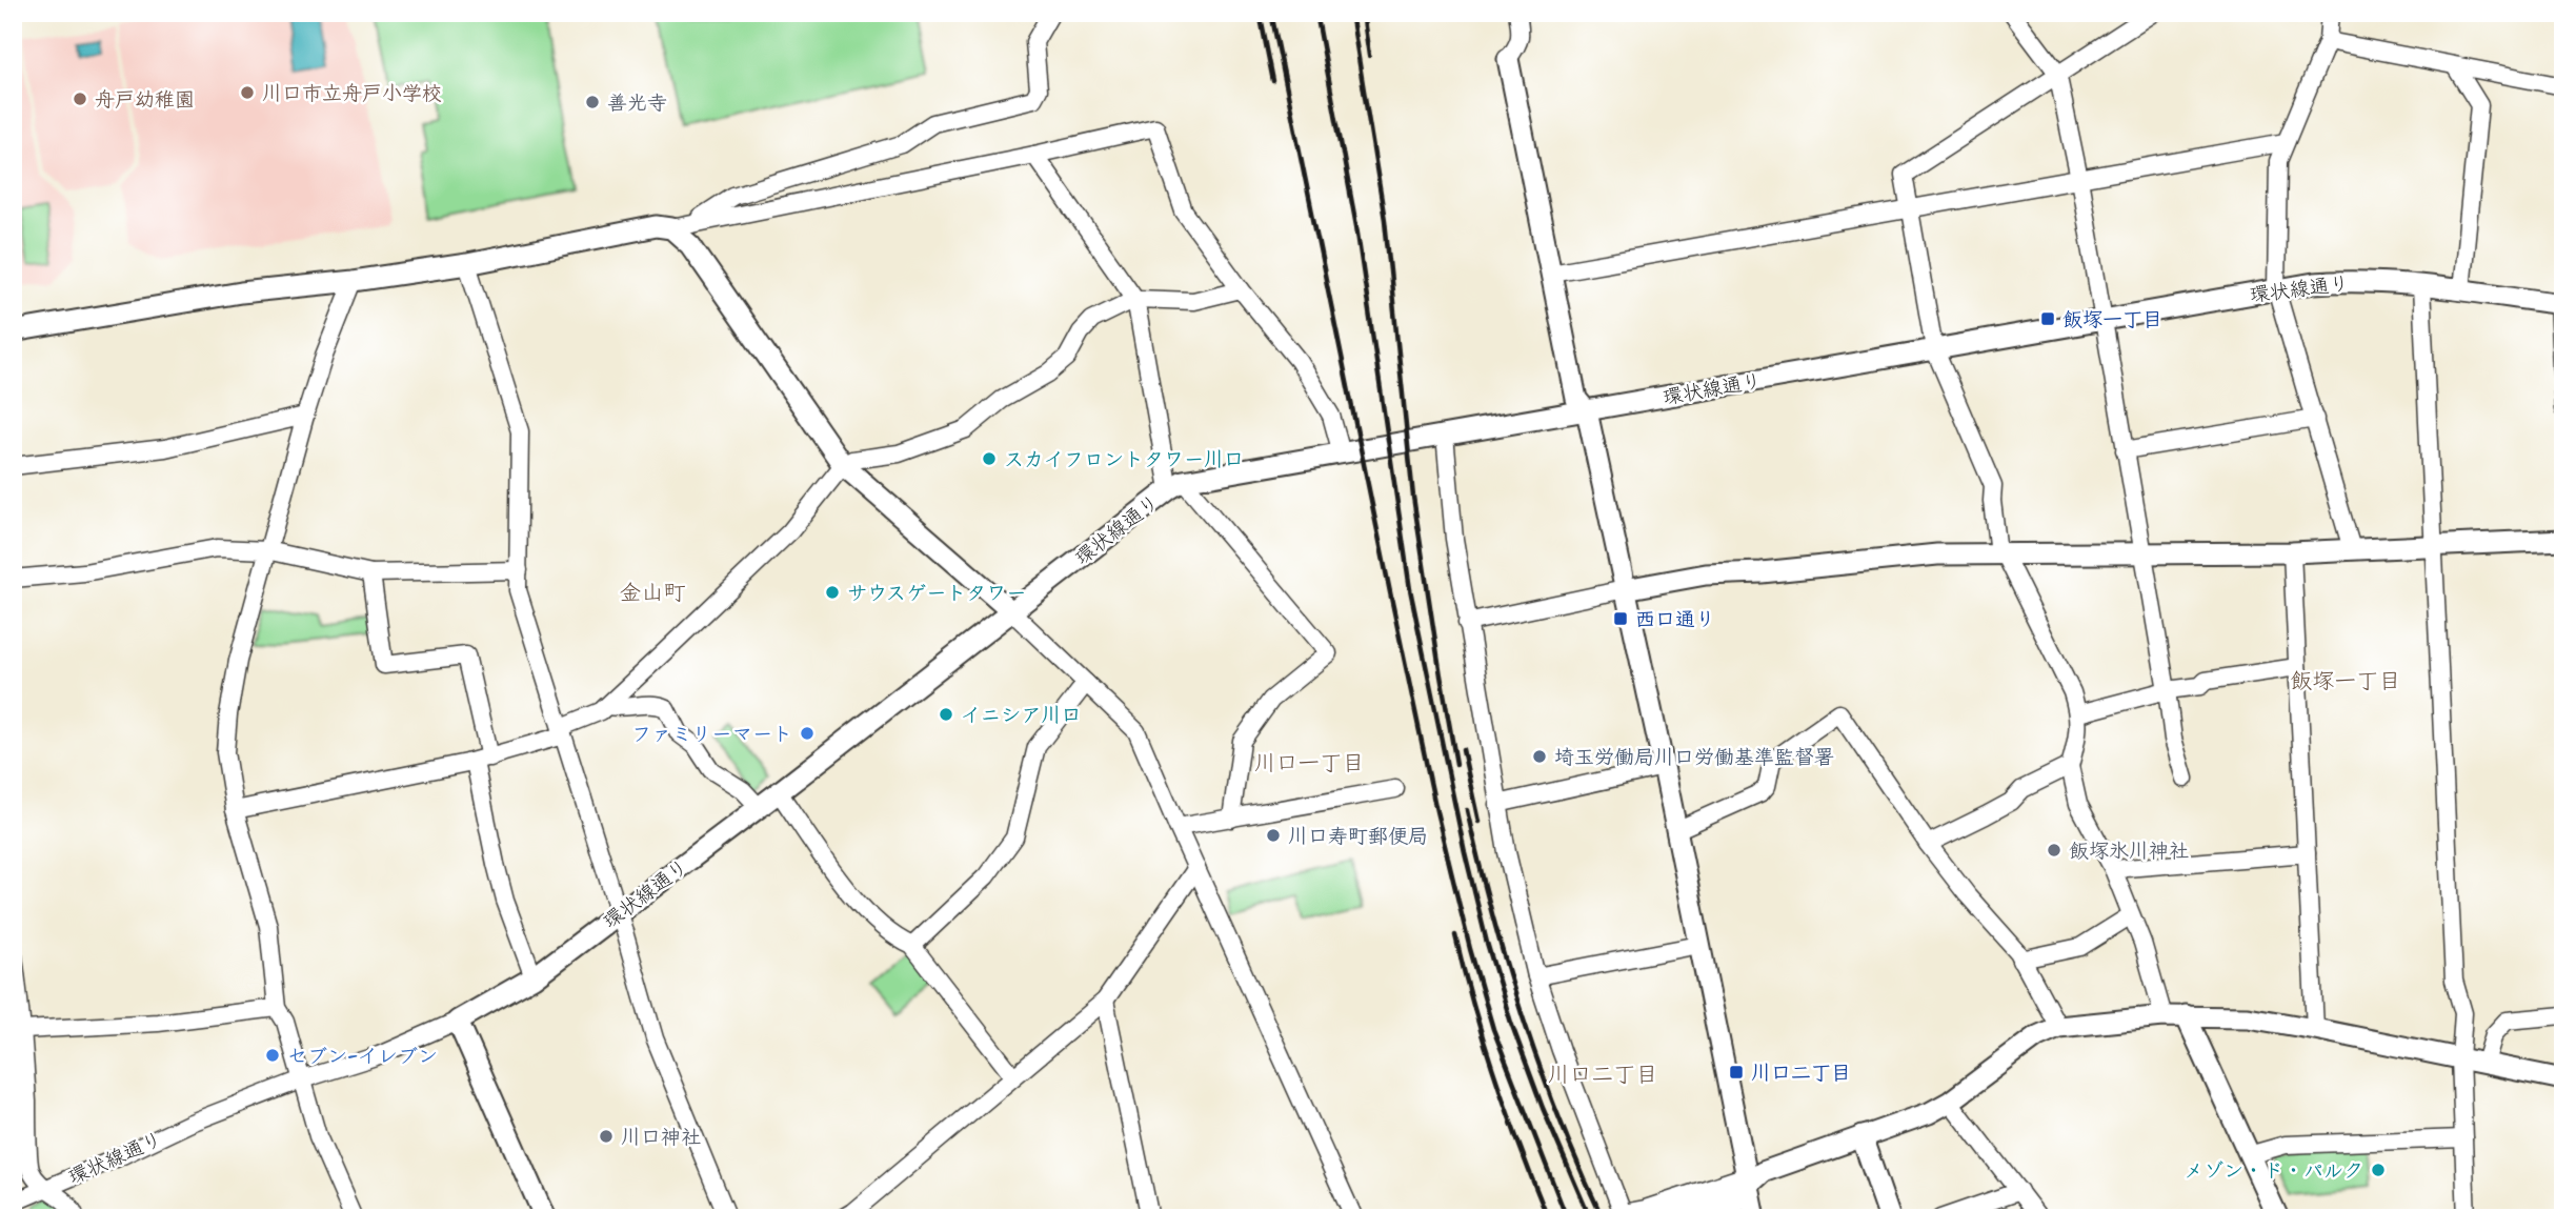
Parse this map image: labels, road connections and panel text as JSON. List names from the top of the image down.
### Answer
{
  "streets": {
    "street": ["環状線通り"]
  },
  "districts": [
    "金山町",
    "飯塚一丁目",
    "川口一丁目",
    "川口二丁目"
  ],
  "places": {
    "other": [
      "川口市立舟戸小学校",
      "舟戸幼稚園",
      "善光寺",
      "スカイフロントタワー川口",
      "サウスゲートタワー",
      "イニシア川口",
      "ファミリーマート",
      "埼玉労働局川口労働基準監督署",
      "川口寿町郵便局",
      "飯塚氷川神社",
      "セブン-イレブン",
      "川口神社",
      "メゾン・ド・パルク"
    ],
    "transit": ["飯塚一丁目", "西口通り", "川口二丁目"]
  }
}
